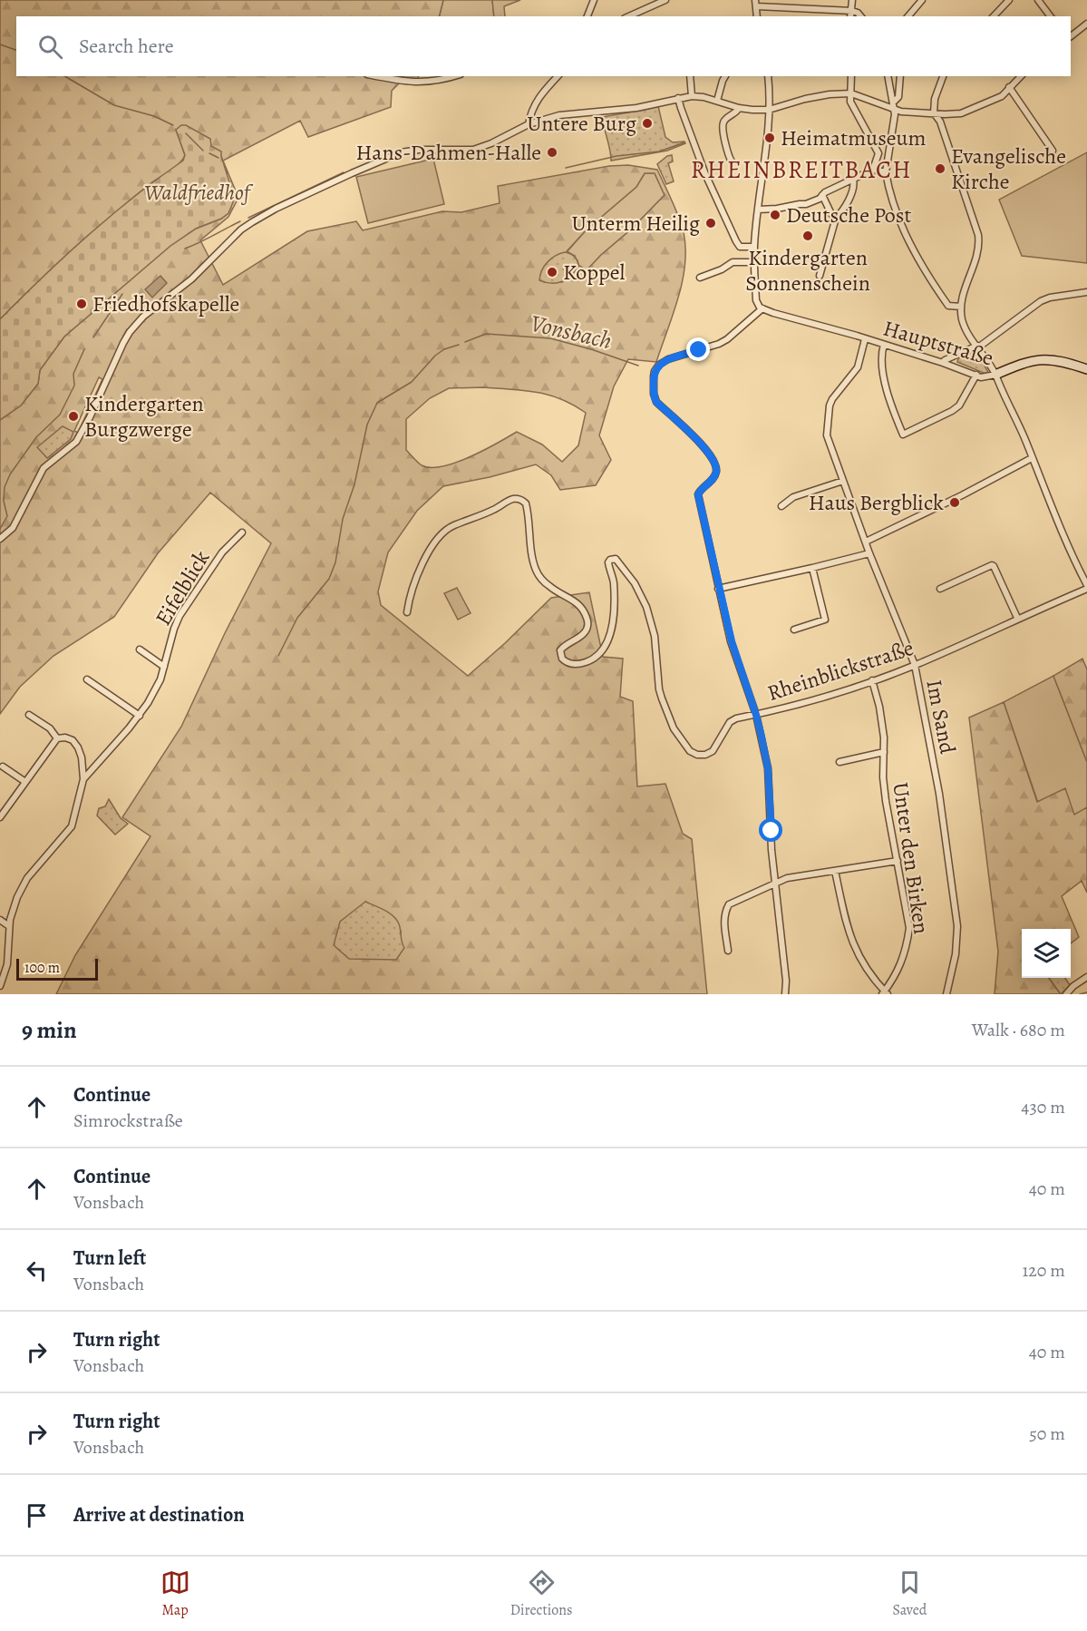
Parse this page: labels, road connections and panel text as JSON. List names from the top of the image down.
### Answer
{
  "streets": {
    "street": [
      "Hauptstraße",
      "Eifelblick",
      "Rheinblickstraße",
      "Im Sand",
      "Unter den Birken"
    ]
  },
  "crossings": [
    ["Hauptstraße", "Rheinblickstraße"],
    ["Hauptstraße", "Im Sand"],
    ["Rheinblickstraße", "Im Sand"],
    ["Rheinblickstraße", "Unter den Birken"]
  ],
  "districts": ["RHEINBREITBACH"],
  "water": ["Vonsbach"],
  "parks": ["Waldfriedhof"],
  "places": [
    "Untere Burg",
    "Heimatmuseum",
    "Hans-Dahmen-Halle",
    "Evangelische Kirche",
    "Deutsche Post",
    "Unterm Heilig",
    "Kindergarten Sonnenschein",
    "Koppel",
    "Friedhofskapelle",
    "Kindergarten Burgzwerge",
    "Haus Bergblick"
  ],
  "scale_bar": "100 m",
  "page": {
    "search": "Search here",
    "scale": "100 m",
    "heading": ["9 min", "Walk · 680 m"],
    "list": [
      ["Continue", "Simrockstraße", "430 m"],
      ["Continue", "Vonsbach", "40 m"],
      ["Turn left", "Vonsbach", "120 m"],
      ["Turn right", "Vonsbach", "40 m"],
      ["Turn right", "Vonsbach", "50 m"],
      "Arrive at destination"
    ],
    "nav": ["Map", "Directions", "Saved"]
  }
}
